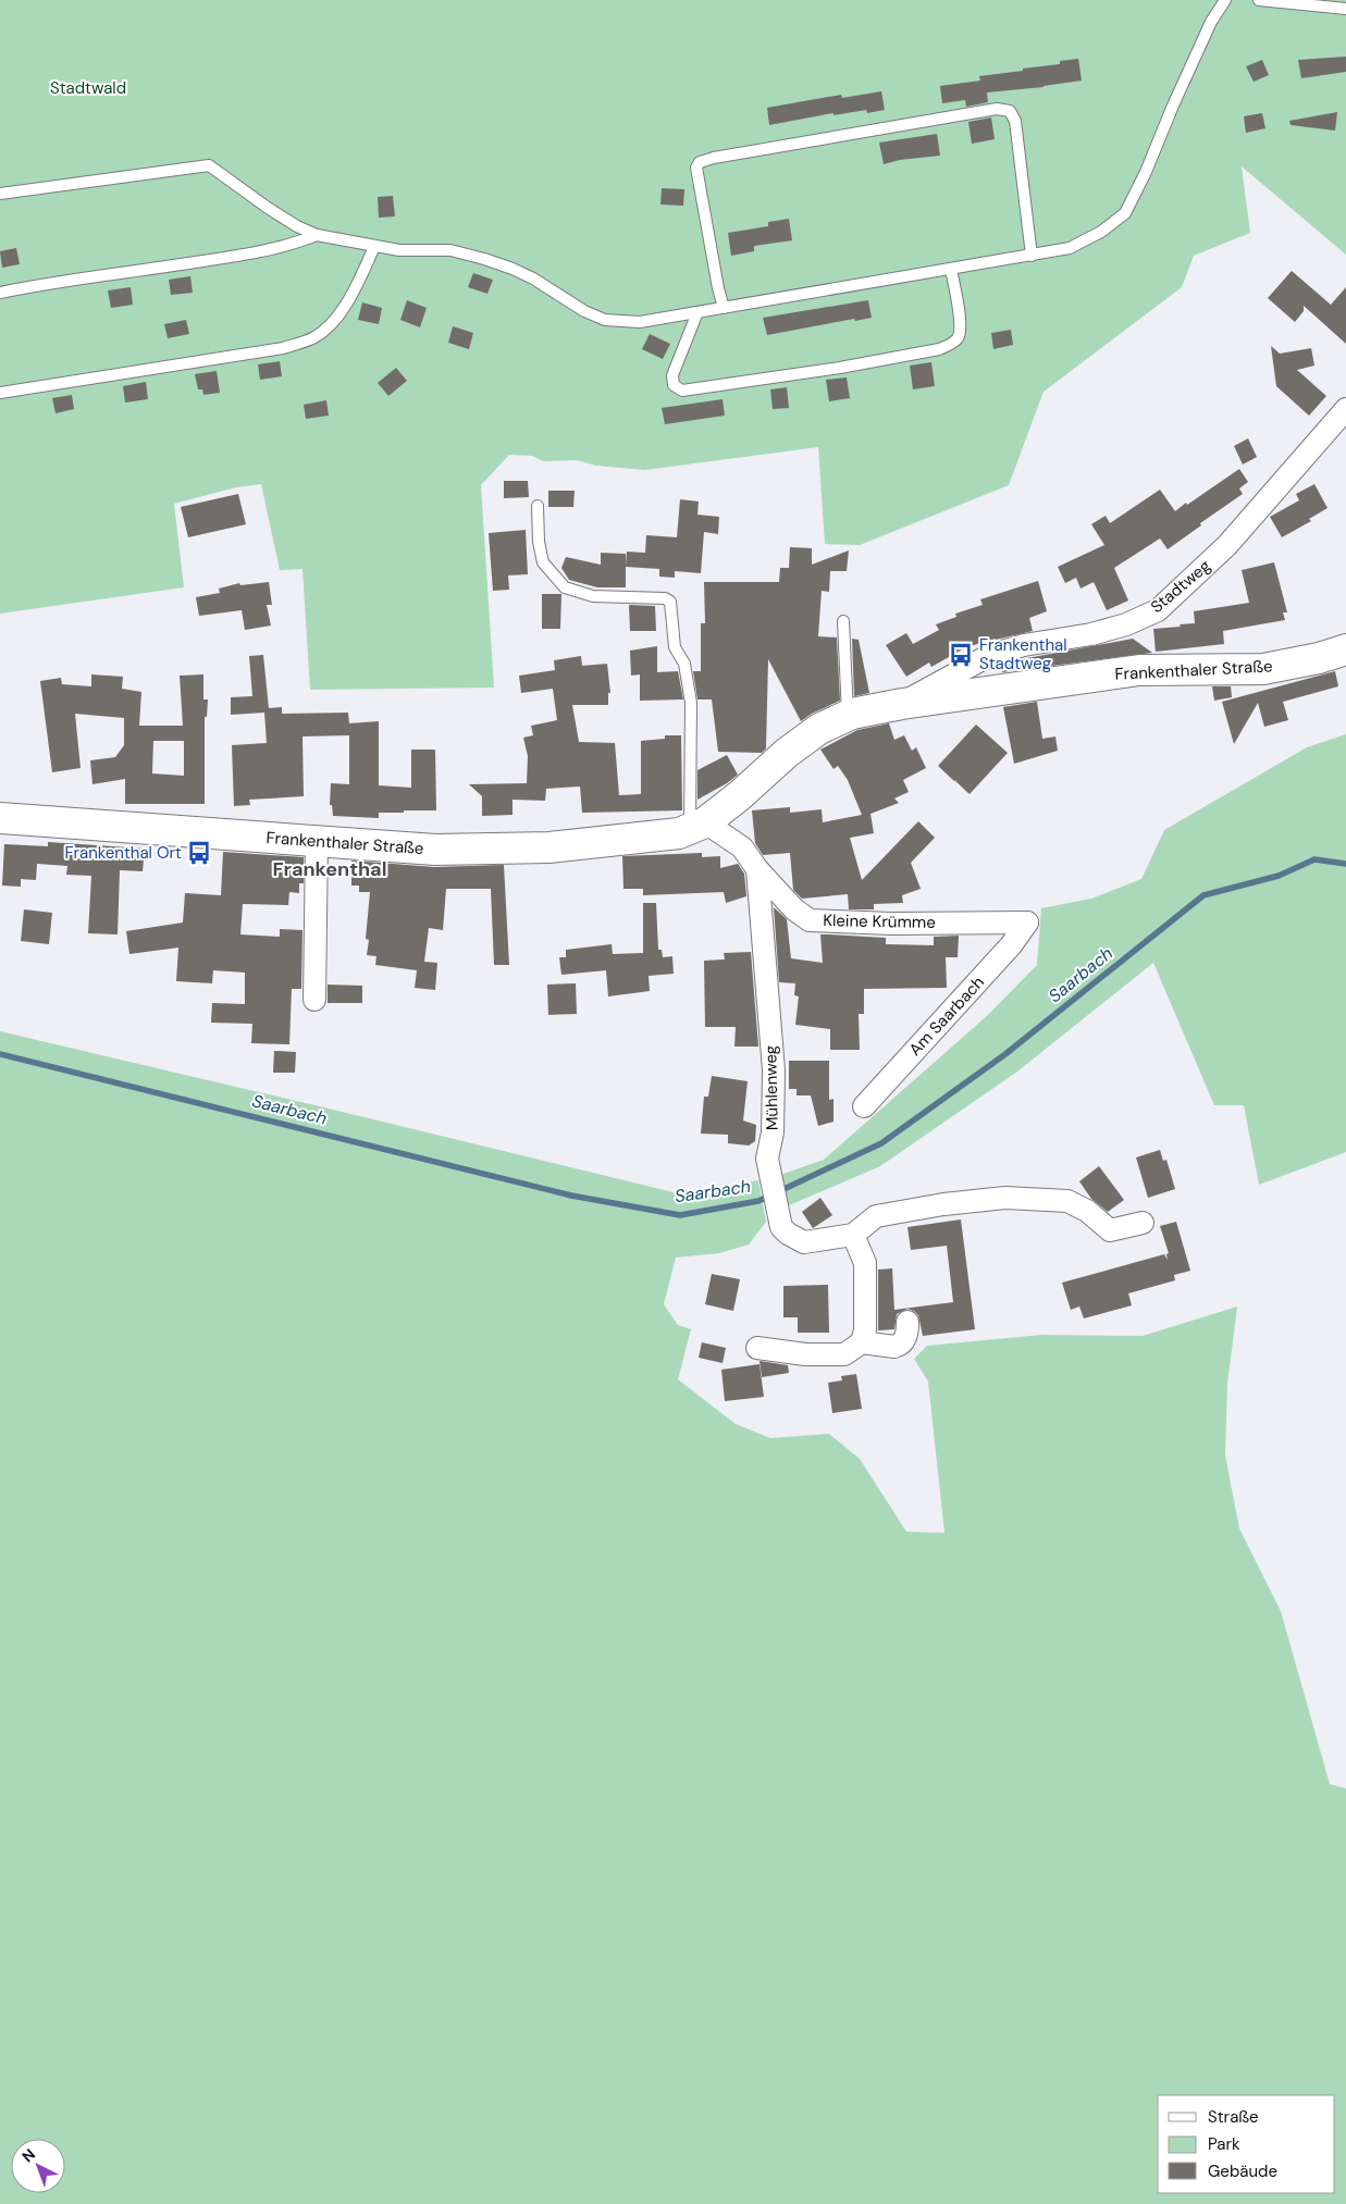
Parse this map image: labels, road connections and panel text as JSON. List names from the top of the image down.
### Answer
{
  "streets": {
    "main road": ["Frankenthaler Straße"],
    "street": [
      "Stadtweg",
      "Kleine Krümme",
      "Am Saarbach",
      "Mühlenweg"
    ]
  },
  "crossings": [
    ["Stadtweg", "Frankenthaler Straße"],
    ["Frankenthaler Straße", "Kleine Krümme"],
    ["Kleine Krümme", "Am Saarbach"],
    ["Kleine Krümme", "Mühlenweg"]
  ],
  "districts": ["Frankenthal"],
  "water": ["Saarbach"],
  "parks": ["Stadtwald"],
  "places": {
    "bus stop": ["Frankenthal Stadtweg", "Frankenthal Ort"]
  },
  "legend": ["Straße", "Park", "Gebäude"],
  "north": "top left"
}
